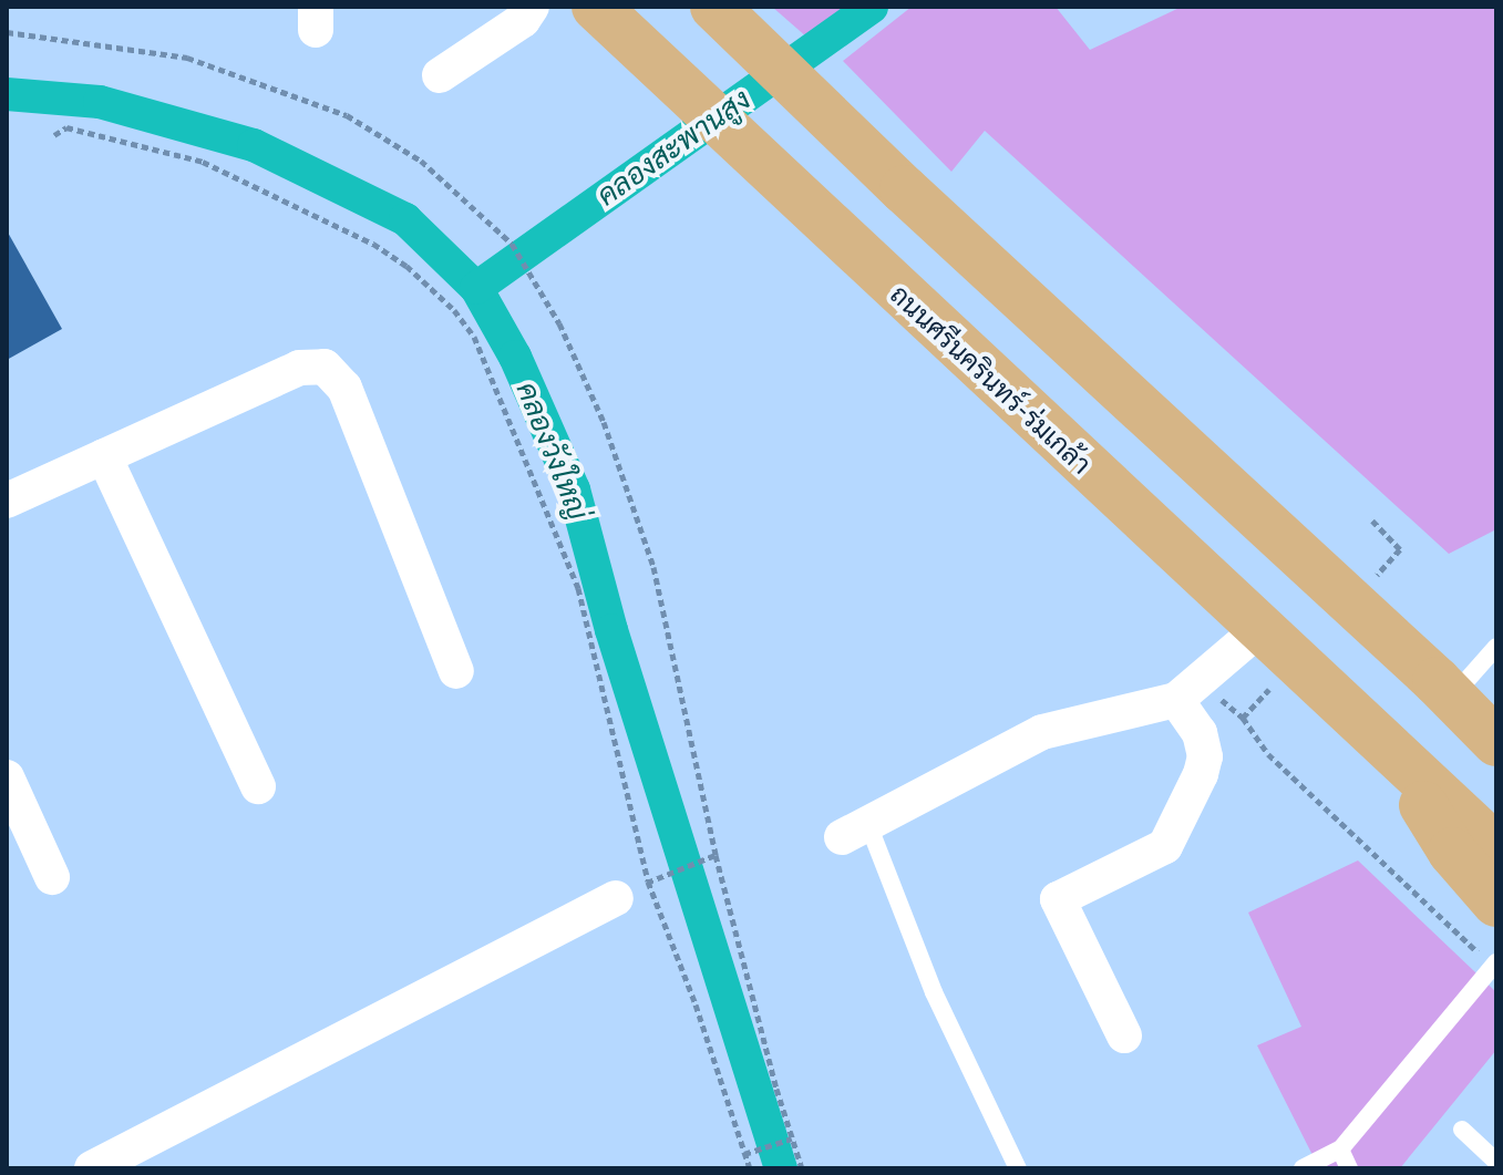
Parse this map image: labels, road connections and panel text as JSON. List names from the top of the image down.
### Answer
{
  "streets": {
    "main road": ["ถนนศรีนครินทร์-ร่มเกล้า"]
  },
  "water": ["คลองสะพานสูง", "คลองวังใหญ่"]
}
